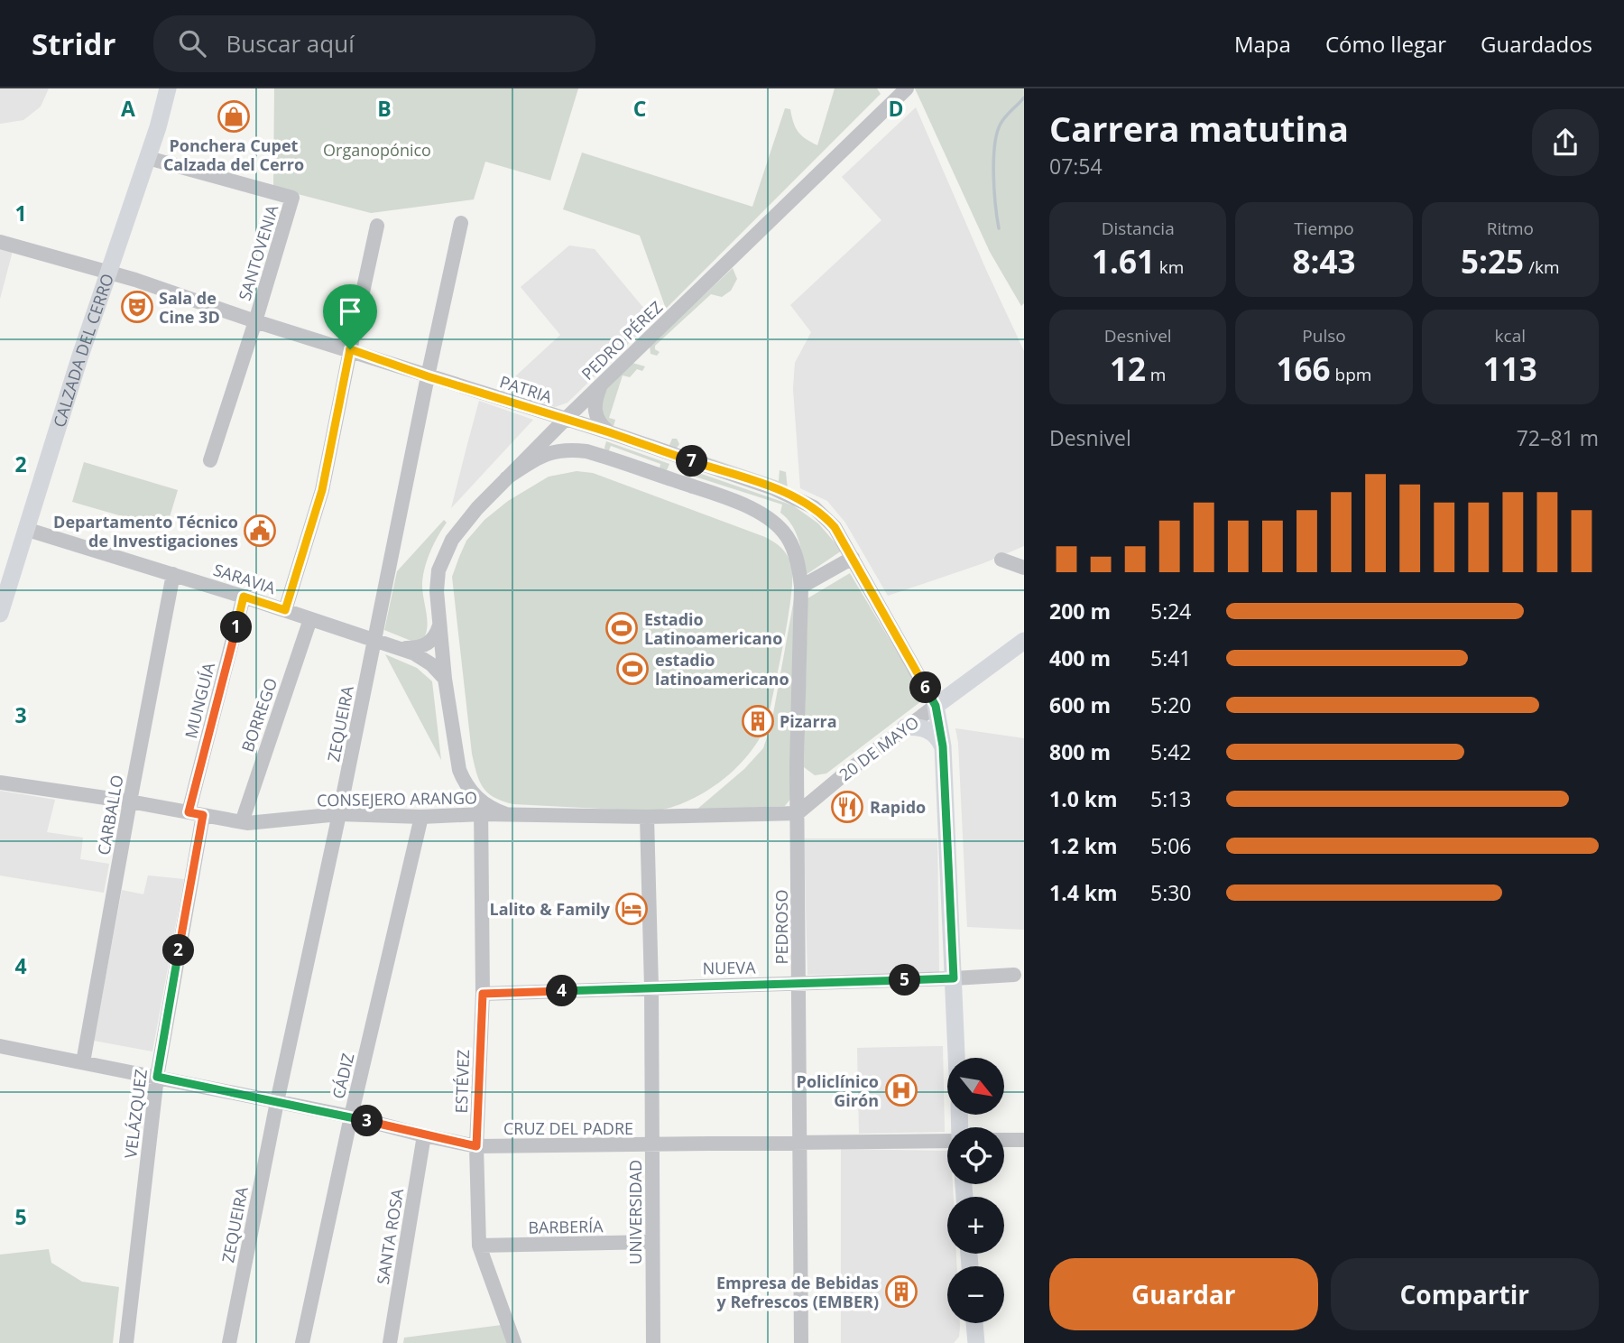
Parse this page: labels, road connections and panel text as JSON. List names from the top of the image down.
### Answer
{
  "streets": {
    "main road": ["CALZADA DEL CERRO", "20 DE MAYO"],
    "street": [
      "SANTOVENIA",
      "PEDRO PÉREZ",
      "PATRIA",
      "SARAVIA",
      "MUNGUÍA",
      "BORREGO",
      "ZEQUEIRA",
      "CONSEJERO ARANGO",
      "CARBALLO",
      "PEDROSO",
      "NUEVA",
      "CÁDIZ",
      "ESTÉVEZ",
      "VELÁZQUEZ",
      "CRUZ DEL PADRE",
      "UNIVERSIDAD",
      "BARBERÍA",
      "SANTA ROSA"
    ]
  },
  "crossings": [
    ["SANTOVENIA", "CALZADA DEL CERRO"],
    ["SANTOVENIA", "PATRIA"],
    ["PEDRO PÉREZ", "PATRIA"],
    ["PEDRO PÉREZ", "SARAVIA"],
    ["PEDRO PÉREZ", "CONSEJERO ARANGO"],
    ["PEDRO PÉREZ", "ESTÉVEZ"],
    ["PEDRO PÉREZ", "UNIVERSIDAD"],
    ["CALZADA DEL CERRO", "PATRIA"],
    ["CALZADA DEL CERRO", "SARAVIA"],
    ["PATRIA", "ZEQUEIRA"],
    ["PATRIA", "20 DE MAYO"],
    ["SARAVIA", "MUNGUÍA"],
    ["SARAVIA", "BORREGO"],
    ["SARAVIA", "ZEQUEIRA"],
    ["SARAVIA", "CARBALLO"],
    ["MUNGUÍA", "CONSEJERO ARANGO"],
    ["MUNGUÍA", "VELÁZQUEZ"],
    ["BORREGO", "CONSEJERO ARANGO"],
    ["ZEQUEIRA", "CONSEJERO ARANGO"],
    ["ZEQUEIRA", "CRUZ DEL PADRE"],
    ["20 DE MAYO", "PEDROSO"],
    ["CONSEJERO ARANGO", "CARBALLO"],
    ["CONSEJERO ARANGO", "CÁDIZ"],
    ["CONSEJERO ARANGO", "ESTÉVEZ"],
    ["CONSEJERO ARANGO", "VELÁZQUEZ"],
    ["CARBALLO", "CRUZ DEL PADRE"],
    ["PEDROSO", "NUEVA"],
    ["PEDROSO", "CRUZ DEL PADRE"],
    ["NUEVA", "ESTÉVEZ"],
    ["NUEVA", "UNIVERSIDAD"],
    ["CÁDIZ", "CRUZ DEL PADRE"],
    ["ESTÉVEZ", "CRUZ DEL PADRE"],
    ["ESTÉVEZ", "BARBERÍA"],
    ["VELÁZQUEZ", "CRUZ DEL PADRE"],
    ["CRUZ DEL PADRE", "UNIVERSIDAD"],
    ["CRUZ DEL PADRE", "SANTA ROSA"],
    ["UNIVERSIDAD", "BARBERÍA"]
  ],
  "parks": ["Organopónico"],
  "places": {
    "shop": ["Ponchera Cupet Calzada del Cerro"],
    "theatre": ["Sala de Cine 3D"],
    "public building": ["Departamento Técnico de Investigaciones"],
    "sports": ["Estadio Latinoamericano", "estadio latinoamericano"],
    "building": ["Pizarra", "Empresa de Bebidas y Refrescos (EMBER)"],
    "restaurant": ["Rapido"],
    "hotel": ["Lalito & Family"],
    "hospital": ["Policlínico Girón"]
  },
  "north": "bottom right",
  "page": {
    "header": "Stridr",
    "search": "Buscar aquí",
    "nav": ["Mapa", "Cómo llegar", "Guardados"],
    "heading": ["Carrera matutina", "07:54"],
    "stats": [
      ["Distancia", "1.61 km"],
      ["Tiempo", "8:43"],
      ["Ritmo", "5:25 /km"],
      ["Desnivel", "12 m"],
      ["Pulso", "166 bpm"],
      ["kcal", "113"]
    ],
    "chart": ["Desnivel", "72–81 m"],
    "pins": [
      "7",
      "1",
      "6",
      "2",
      "5",
      "4",
      "3"
    ],
    "list": [
      {
        "name": "200 m",
        "note": "5:24"
      },
      {
        "name": "400 m",
        "note": "5:41"
      },
      {
        "name": "600 m",
        "note": "5:20"
      },
      {
        "name": "800 m",
        "note": "5:42"
      },
      {
        "name": "1.0 km",
        "note": "5:13"
      },
      {
        "name": "1.2 km",
        "note": "5:06"
      },
      {
        "name": "1.4 km",
        "note": "5:30"
      }
    ],
    "map_buttons": ["+", "−"],
    "buttons": ["Guardar", "Compartir"]
  },
  "grid": {
    "columns": [
      "A",
      "B",
      "C",
      "D"
    ],
    "rows": [
      "1",
      "2",
      "3",
      "4",
      "5"
    ]
  }
}
